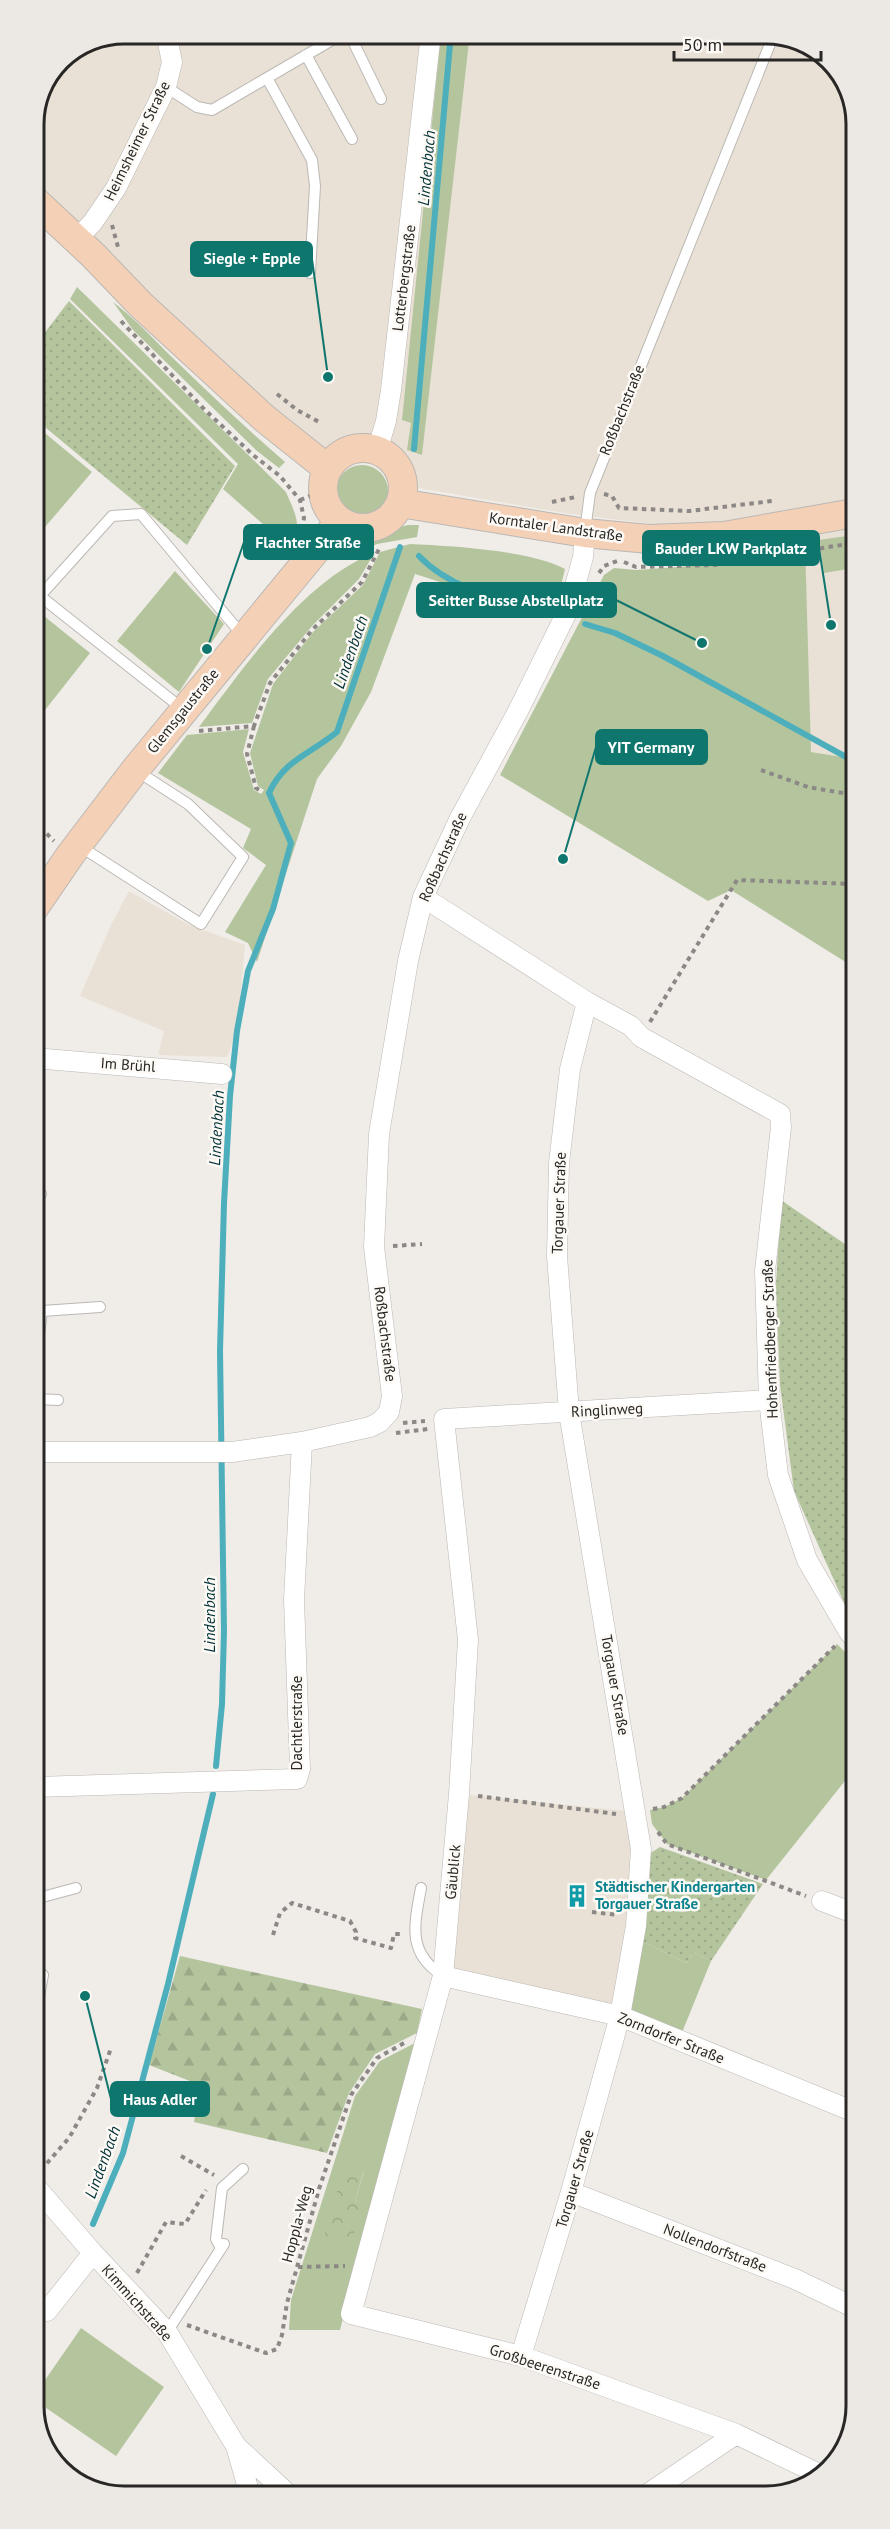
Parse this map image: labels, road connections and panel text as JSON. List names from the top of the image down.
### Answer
{
  "streets": {
    "main road": ["Korntaler Landstraße", "Glemsgaustraße"],
    "street": [
      "Heimsheimer Straße",
      "Lotterbergstraße",
      "Roßbachstraße",
      "Im Brühl",
      "Torgauer Straße",
      "Hohenfriedberger Straße",
      "Ringlinweg",
      "Dachtlerstraße",
      "Gäublick",
      "Zorndorfer Straße",
      "Nollendorfstraße",
      "Kimmichstraße",
      "Großbeerenstraße"
    ],
    "path": ["Hoppla-Weg"]
  },
  "crossings": [
    ["Lotterbergstraße", "Korntaler Landstraße"],
    ["Lotterbergstraße", "Glemsgaustraße"],
    ["Roßbachstraße", "Korntaler Landstraße"],
    ["Roßbachstraße", "Hohenfriedberger Straße"],
    ["Korntaler Landstraße", "Glemsgaustraße"],
    ["Torgauer Straße", "Hohenfriedberger Straße"],
    ["Torgauer Straße", "Ringlinweg"],
    ["Torgauer Straße", "Zorndorfer Straße"],
    ["Torgauer Straße", "Nollendorfstraße"],
    ["Torgauer Straße", "Großbeerenstraße"],
    ["Hohenfriedberger Straße", "Ringlinweg"],
    ["Ringlinweg", "Gäublick"],
    ["Gäublick", "Zorndorfer Straße"],
    ["Gäublick", "Hoppla-Weg"],
    ["Gäublick", "Großbeerenstraße"],
    ["Hoppla-Weg", "Kimmichstraße"]
  ],
  "water": ["Lindenbach"],
  "places": {
    "other": [
      "Siegle + Epple",
      "Bauder LKW Parkplatz",
      "Seitter Busse Abstellplatz",
      "Flachter Straße",
      "YIT Germany",
      "Haus Adler"
    ],
    "building": ["Städtischer Kindergarten Torgauer Straße"]
  },
  "scale_bar": "50 m"
}
